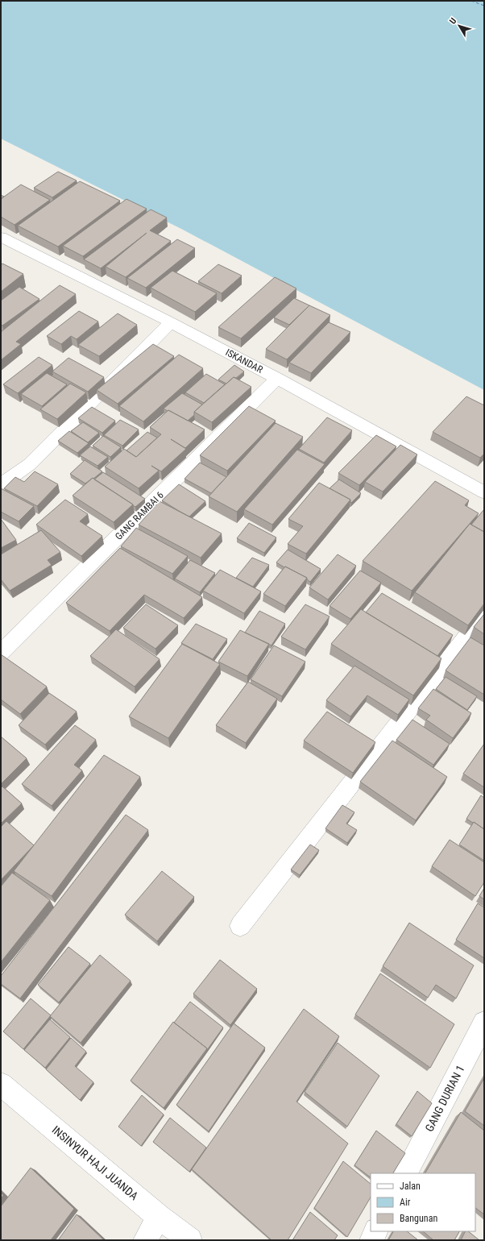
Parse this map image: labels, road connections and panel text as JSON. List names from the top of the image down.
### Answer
{
  "streets": {
    "street": [
      "ISKANDAR",
      "GANG RAMBAI 6",
      "GANG DURIAN 1",
      "INSINYUR HAJI JUANDA"
    ]
  },
  "crossings": [
    ["ISKANDAR", "GANG RAMBAI 6"]
  ],
  "legend": ["Jalan", "Air", "Bangunan"],
  "north": "top left"
}
